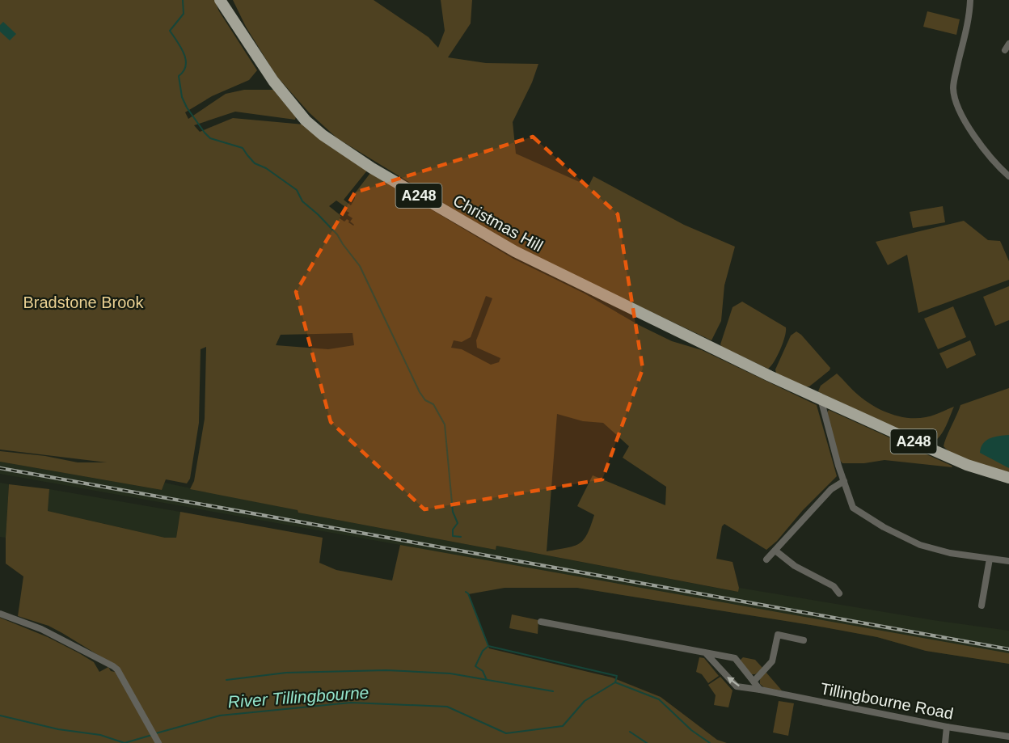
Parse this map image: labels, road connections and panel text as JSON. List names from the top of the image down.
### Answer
{
  "streets": {
    "main road": ["A248", "Christmas Hill"],
    "street": ["Tillingbourne Road"]
  },
  "crossings": [
    ["A248", "Christmas Hill"]
  ],
  "water": ["River Tillingbourne"],
  "parks": ["Bradstone Brook"]
}
